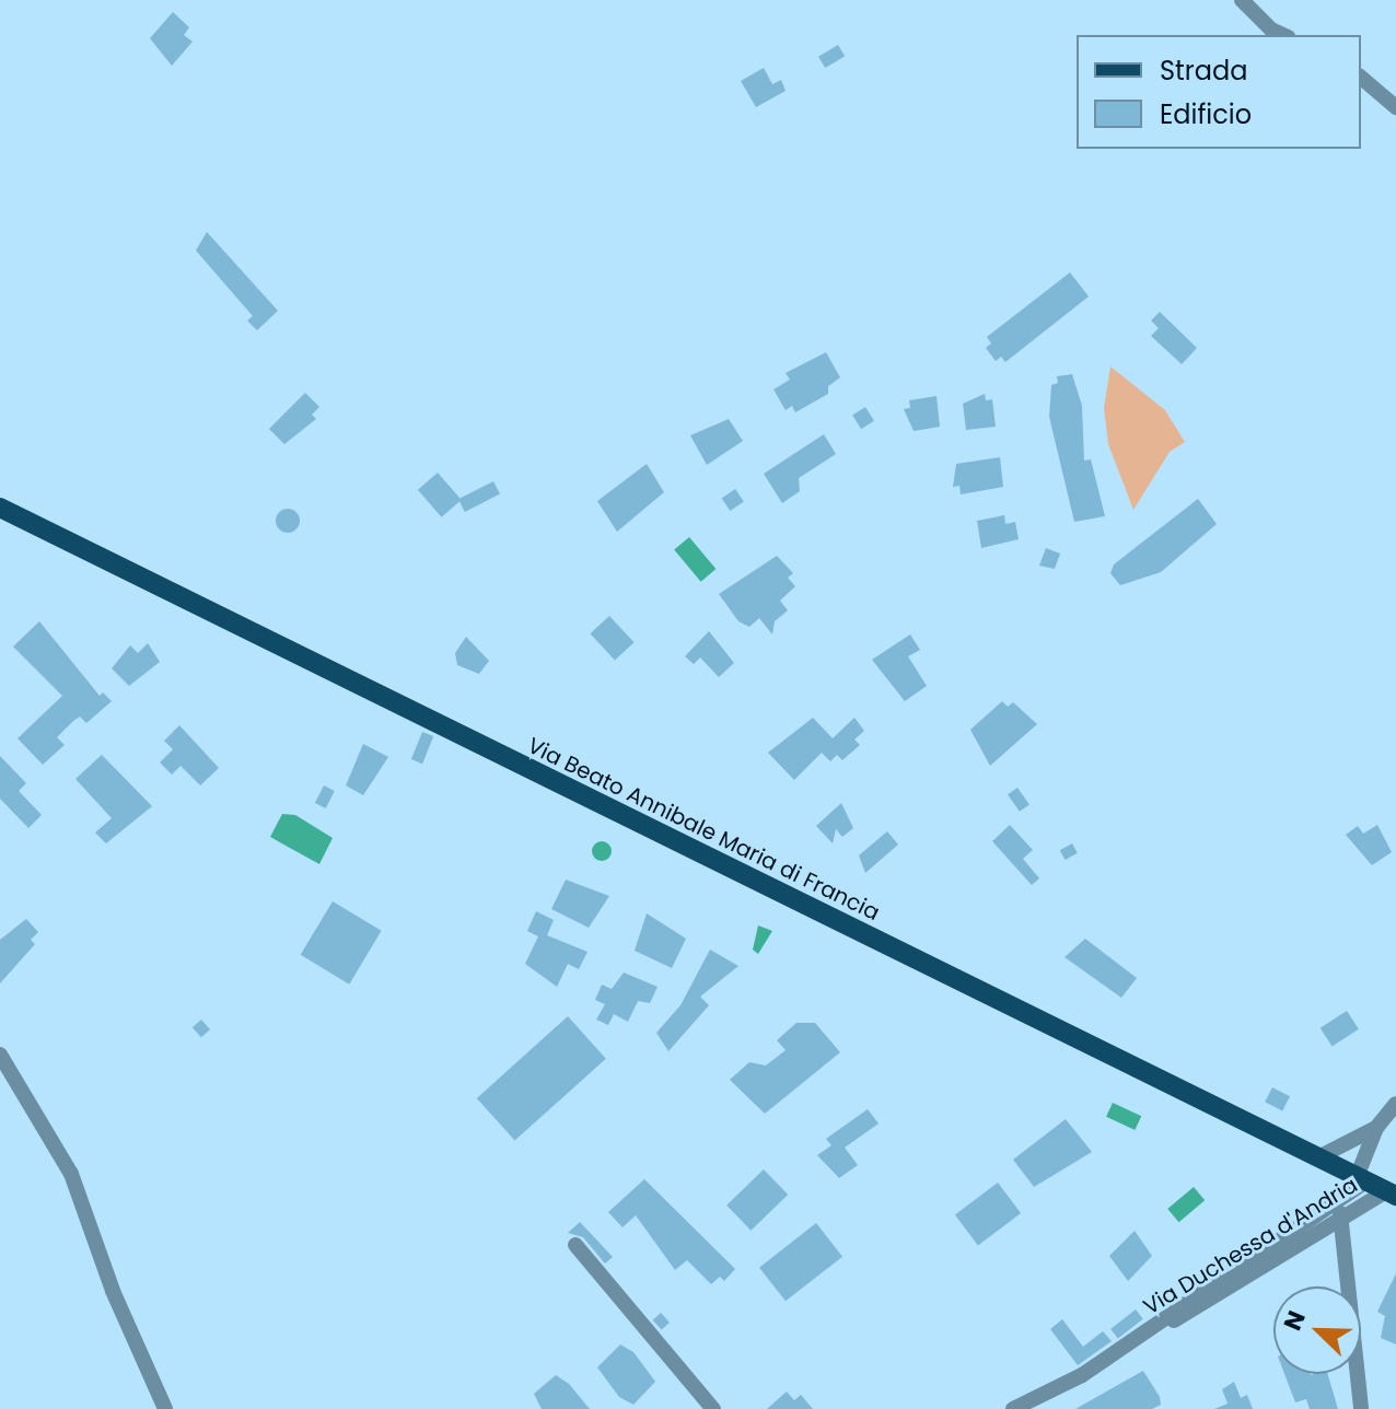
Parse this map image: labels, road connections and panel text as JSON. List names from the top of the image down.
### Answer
{
  "streets": {
    "main road": ["Via Beato Annibale Maria di Francia"],
    "street": ["Via Duchessa d'Andria"]
  },
  "crossings": [
    ["Via Beato Annibale Maria di Francia", "Via Duchessa d'Andria"]
  ],
  "legend": ["Strada", "Edificio"],
  "north": "top left"
}
